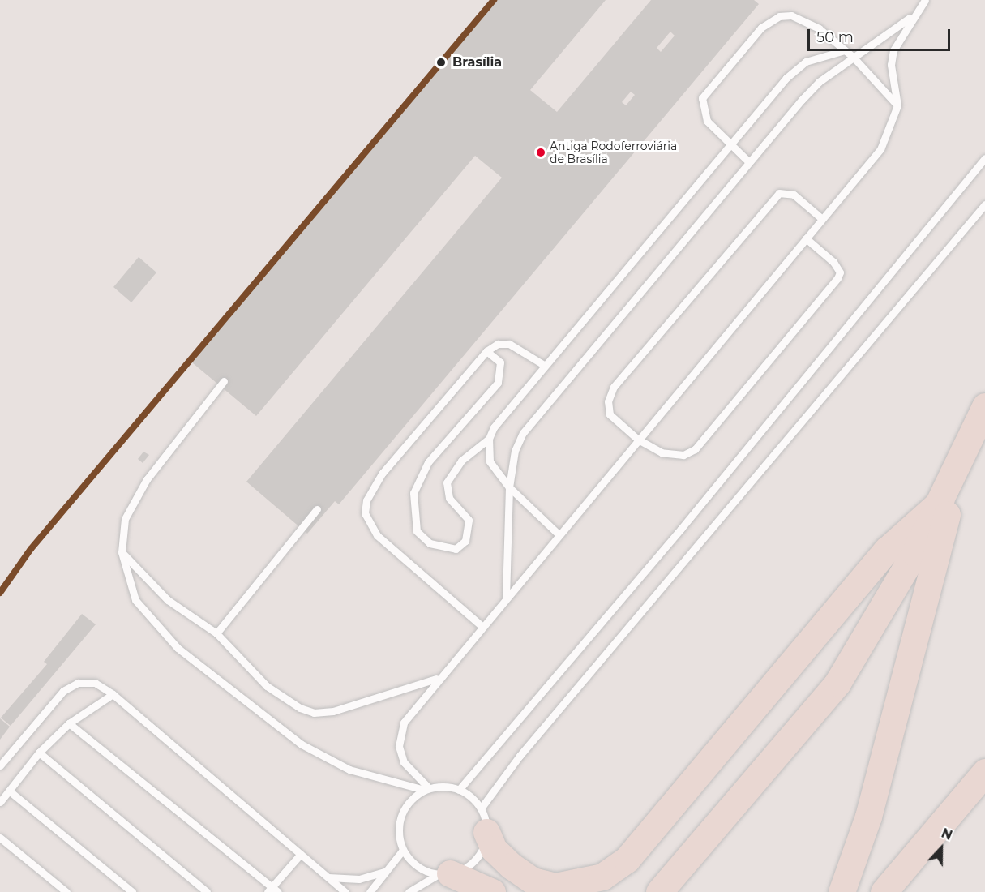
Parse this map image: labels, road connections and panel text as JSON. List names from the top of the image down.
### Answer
{
  "places": ["Brasília", "Antiga Rodoferroviária de Brasília"],
  "scale_bar": "50 m",
  "north": "top"
}
